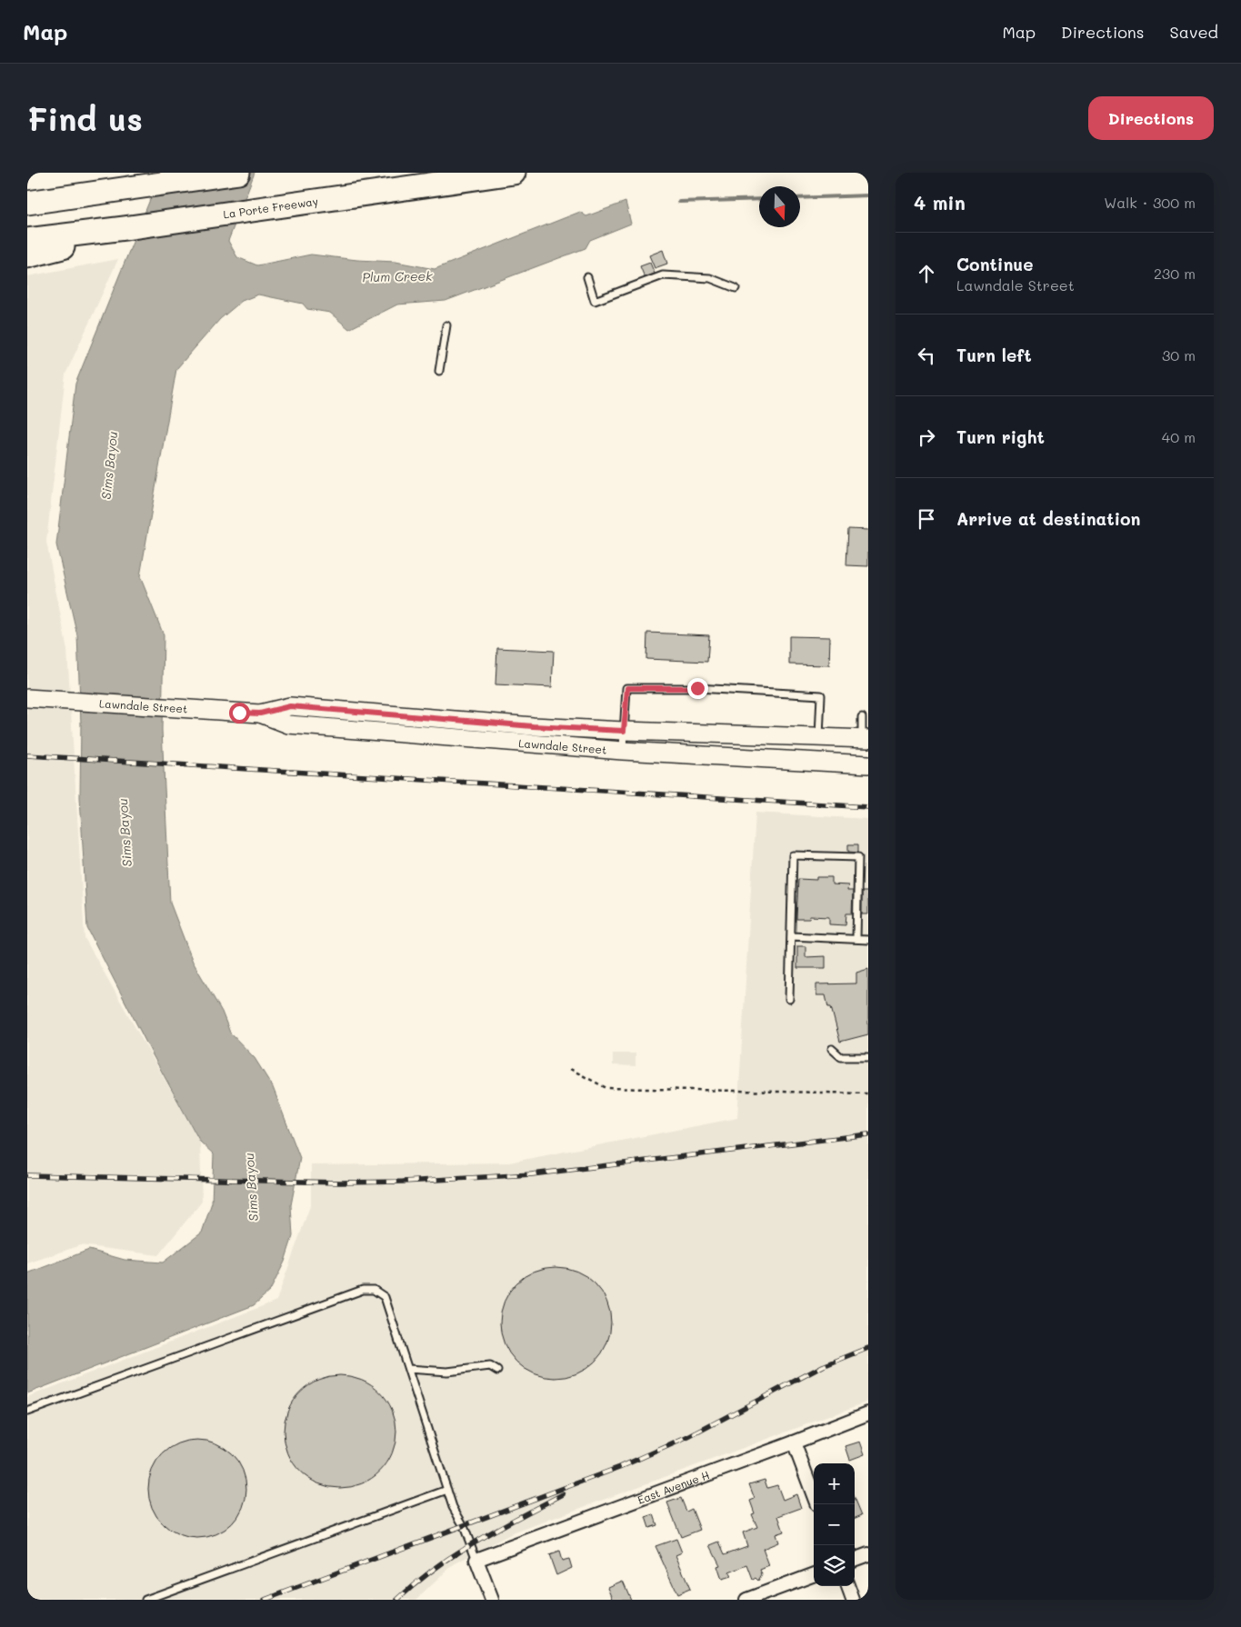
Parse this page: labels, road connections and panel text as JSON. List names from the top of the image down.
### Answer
{
  "streets": {
    "highway": ["La Porte Freeway"],
    "main road": ["Lawndale Street"],
    "street": ["East Avenue H"]
  },
  "water": ["Plum Creek", "Sims Bayou"],
  "north": "bottom",
  "page": {
    "header": "Map",
    "nav": ["Map", "Directions", "Saved"],
    "buttons": "Directions",
    "title": "Find us",
    "heading": ["4 min", "Walk · 300 m"],
    "list": [
      ["Continue", "Lawndale Street", "230 m"],
      ["Turn left", "30 m"],
      ["Turn right", "40 m"],
      "Arrive at destination"
    ],
    "map_buttons": ["+", "−"]
  }
}
